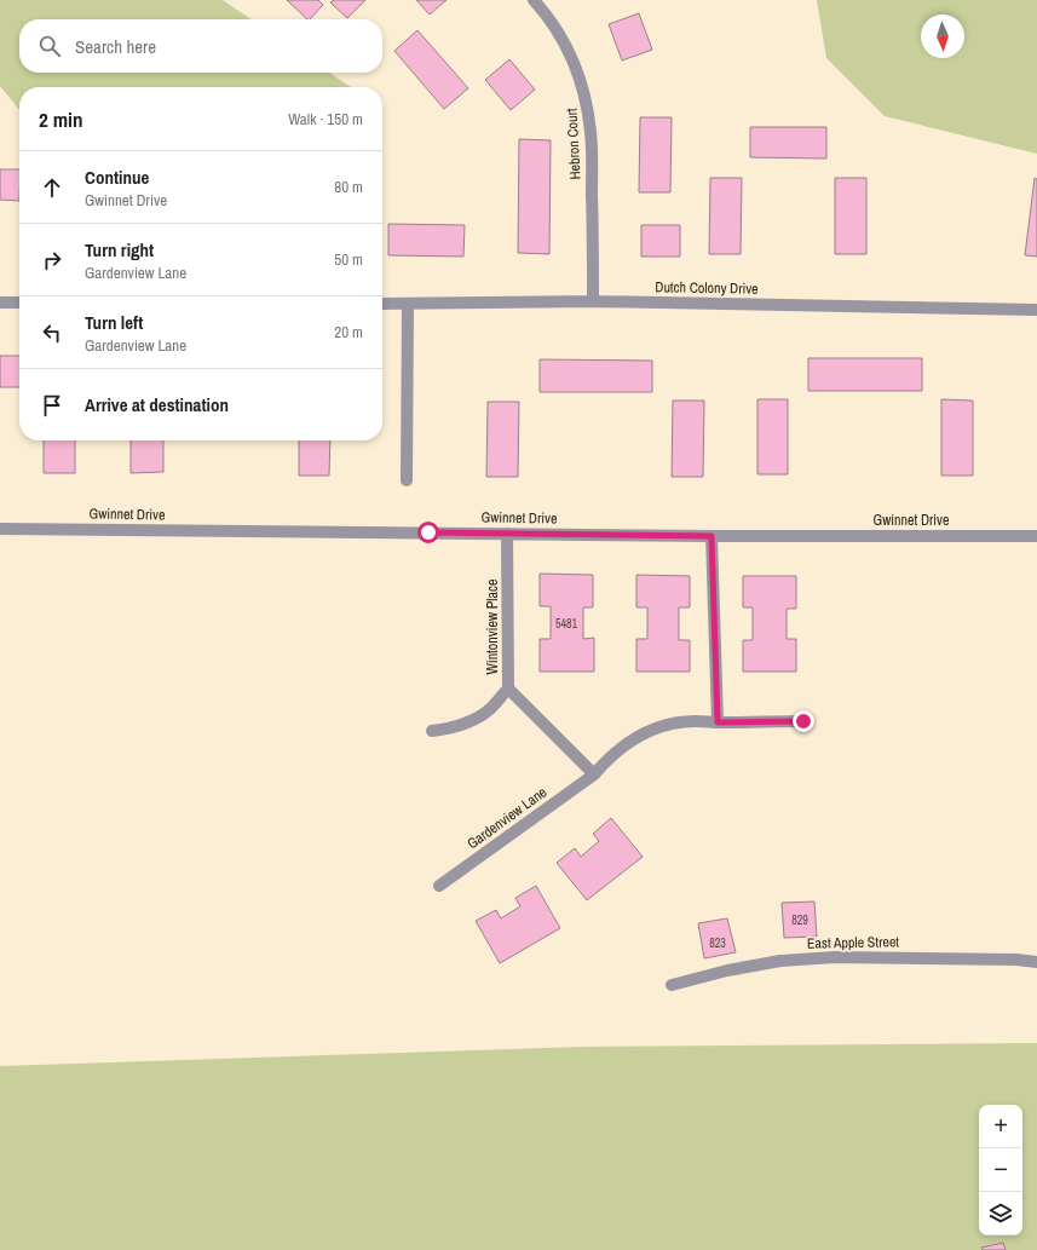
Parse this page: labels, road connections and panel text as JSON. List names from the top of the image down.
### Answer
{
  "streets": {
    "street": [
      "Hebron Court",
      "Dutch Colony Drive",
      "Gwinnet Drive",
      "Wintonview Place",
      "Gardenview Lane",
      "East Apple Street"
    ]
  },
  "crossings": [
    ["Hebron Court", "Dutch Colony Drive"],
    ["Gwinnet Drive", "Wintonview Place"]
  ],
  "house_numbers": ["5481", "829", "823"],
  "north": "bottom",
  "page": {
    "search": "Search here",
    "heading": ["2 min", "Walk · 150 m"],
    "list": [
      ["Continue", "Gwinnet Drive", "80 m"],
      ["Turn right", "Gardenview Lane", "50 m"],
      ["Turn left", "Gardenview Lane", "20 m"],
      "Arrive at destination"
    ],
    "map_buttons": ["+", "−"]
  }
}
